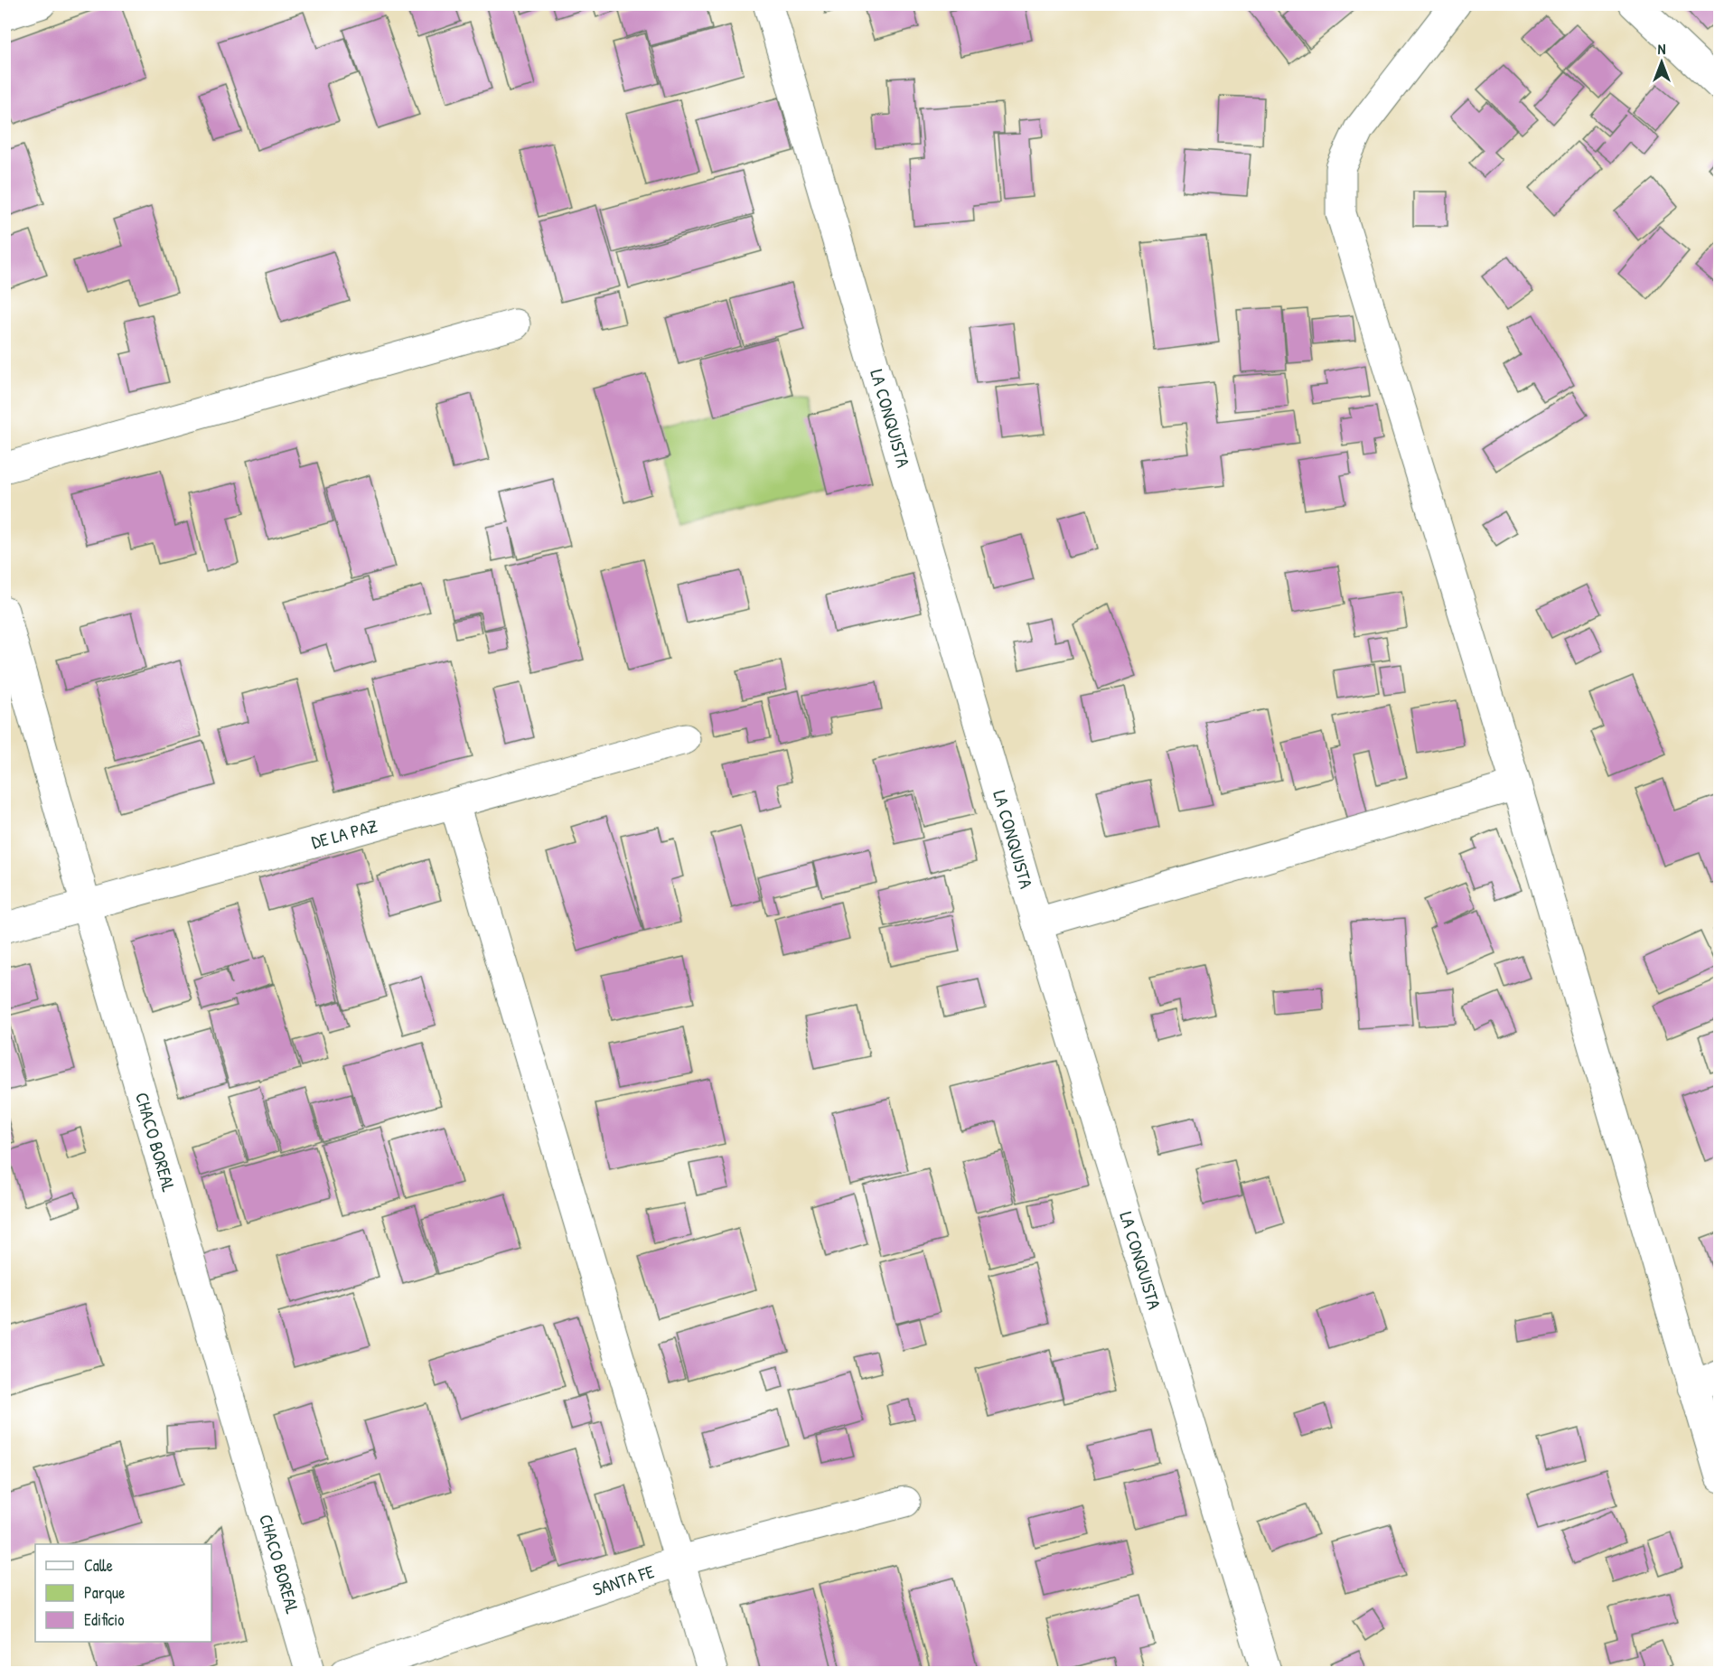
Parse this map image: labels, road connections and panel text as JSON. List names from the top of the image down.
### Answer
{
  "streets": {
    "street": [
      "LA CONQUISTA",
      "DE LA PAZ",
      "CHACO BOREAL",
      "SANTA FE"
    ]
  },
  "crossings": [
    ["DE LA PAZ", "CHACO BOREAL"]
  ],
  "legend": ["Calle", "Parque", "Edificio"],
  "north": "top"
}
